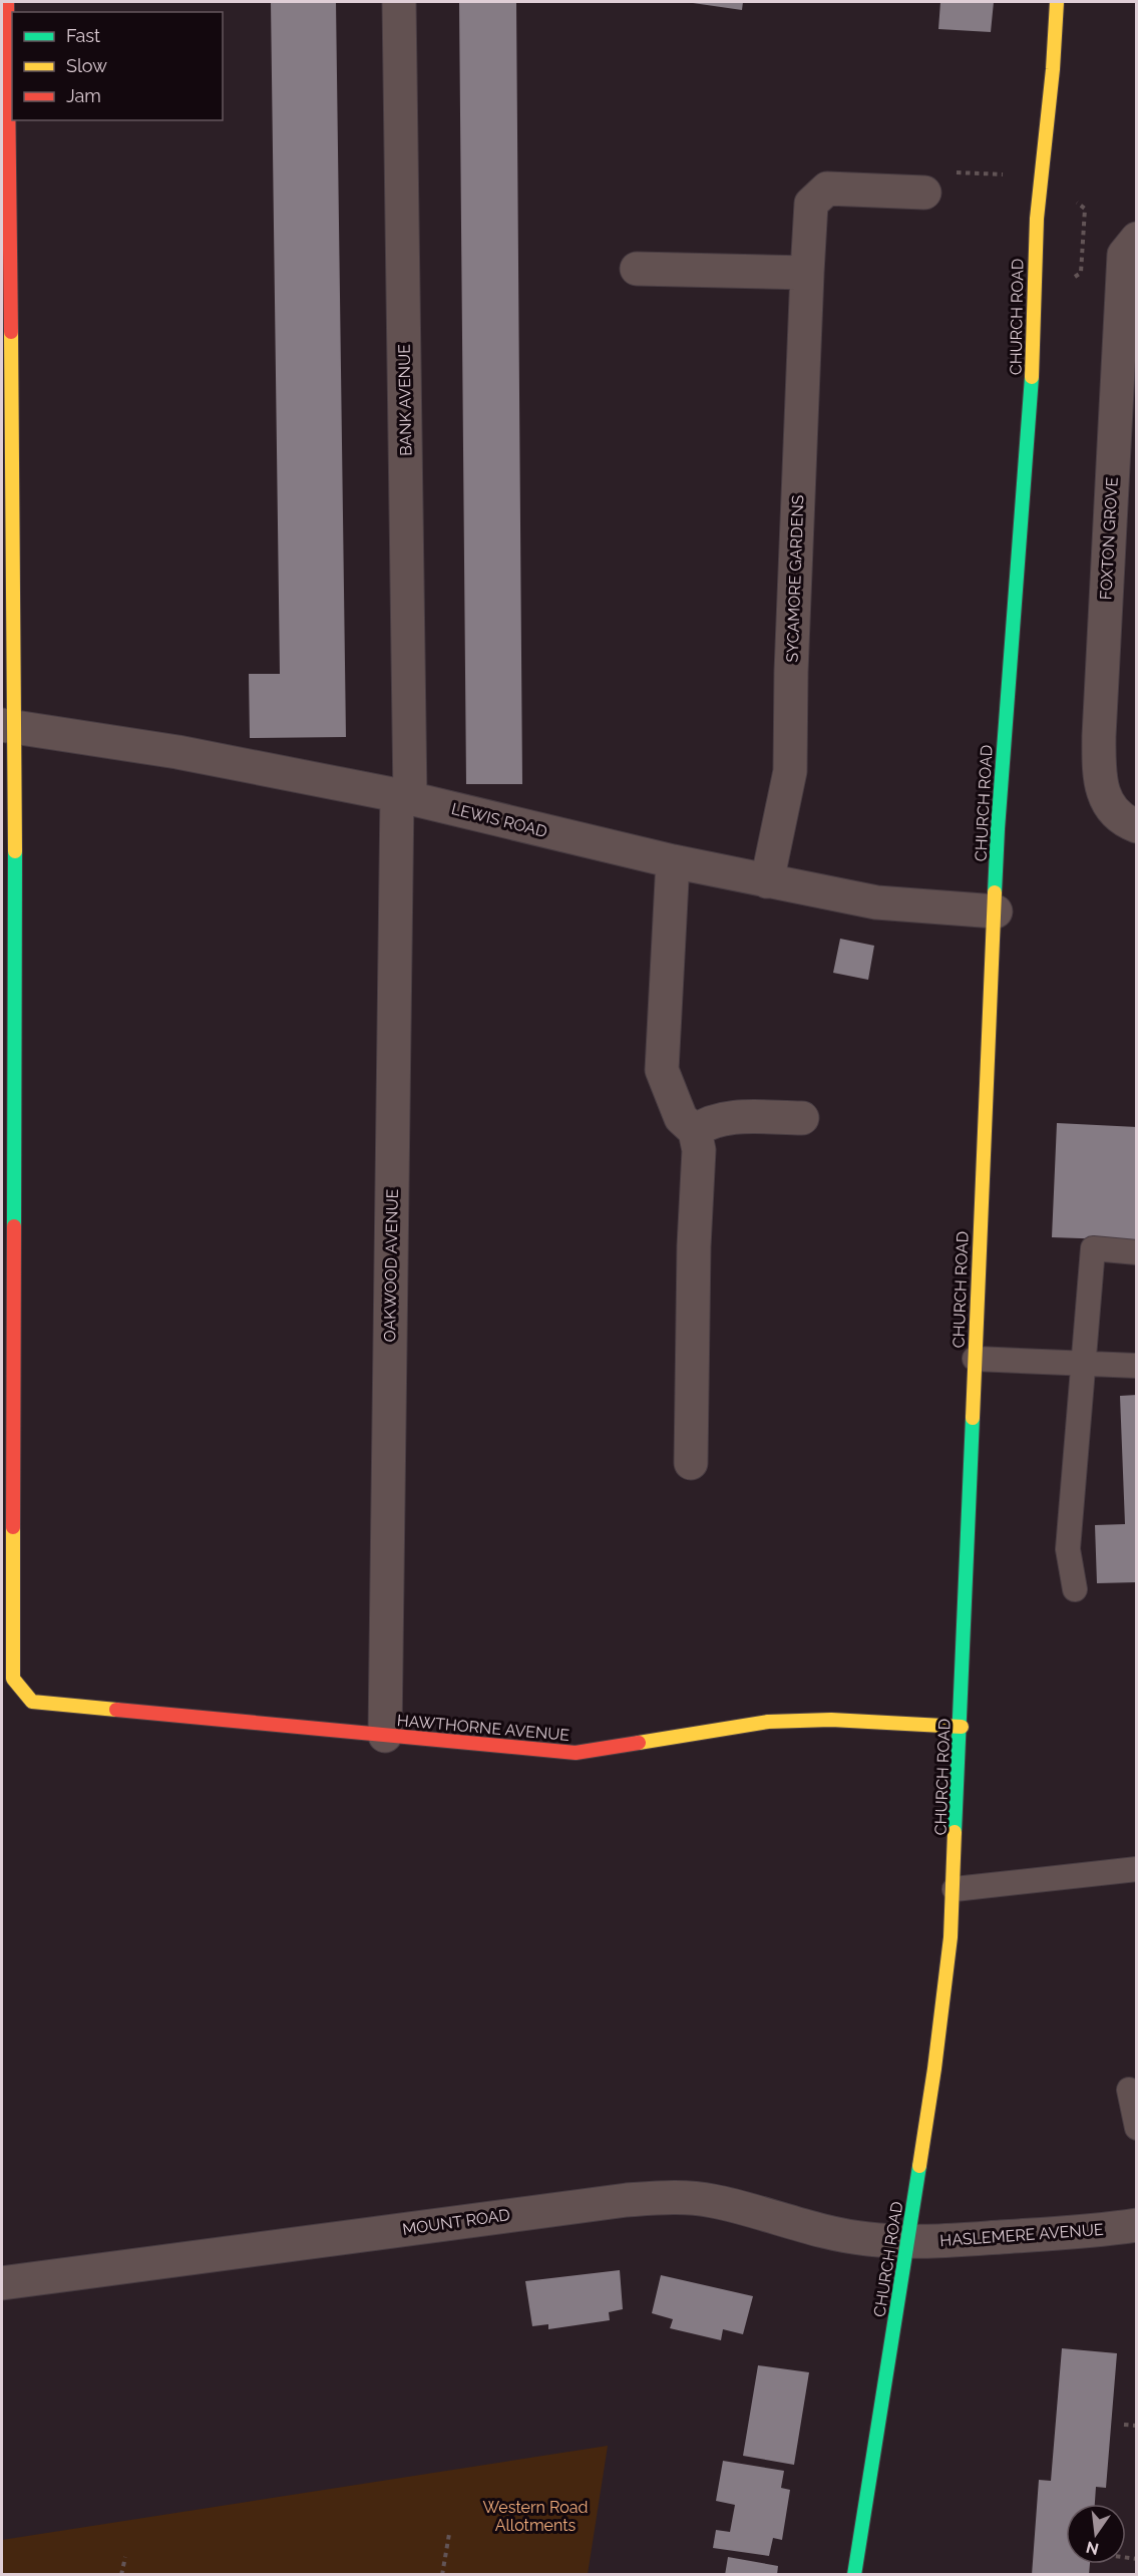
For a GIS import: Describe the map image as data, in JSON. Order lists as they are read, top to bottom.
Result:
{
  "streets": {
    "street": [
      "CHURCH ROAD",
      "BANK AVENUE",
      "FOXTON GROVE",
      "SYCAMORE GARDENS",
      "LEWIS ROAD",
      "OAKWOOD AVENUE",
      "HAWTHORNE AVENUE",
      "MOUNT ROAD",
      "HASLEMERE AVENUE"
    ]
  },
  "crossings": [
    ["CHURCH ROAD", "LEWIS ROAD"],
    ["CHURCH ROAD", "HAWTHORNE AVENUE"],
    ["CHURCH ROAD", "MOUNT ROAD"],
    ["CHURCH ROAD", "HASLEMERE AVENUE"],
    ["BANK AVENUE", "LEWIS ROAD"],
    ["BANK AVENUE", "OAKWOOD AVENUE"],
    ["SYCAMORE GARDENS", "LEWIS ROAD"],
    ["LEWIS ROAD", "OAKWOOD AVENUE"],
    ["LEWIS ROAD", "HAWTHORNE AVENUE"],
    ["OAKWOOD AVENUE", "HAWTHORNE AVENUE"],
    ["MOUNT ROAD", "HASLEMERE AVENUE"]
  ],
  "parks": ["Western Road Allotments"],
  "legend": ["Fast", "Slow", "Jam"],
  "north": "bottom"
}
